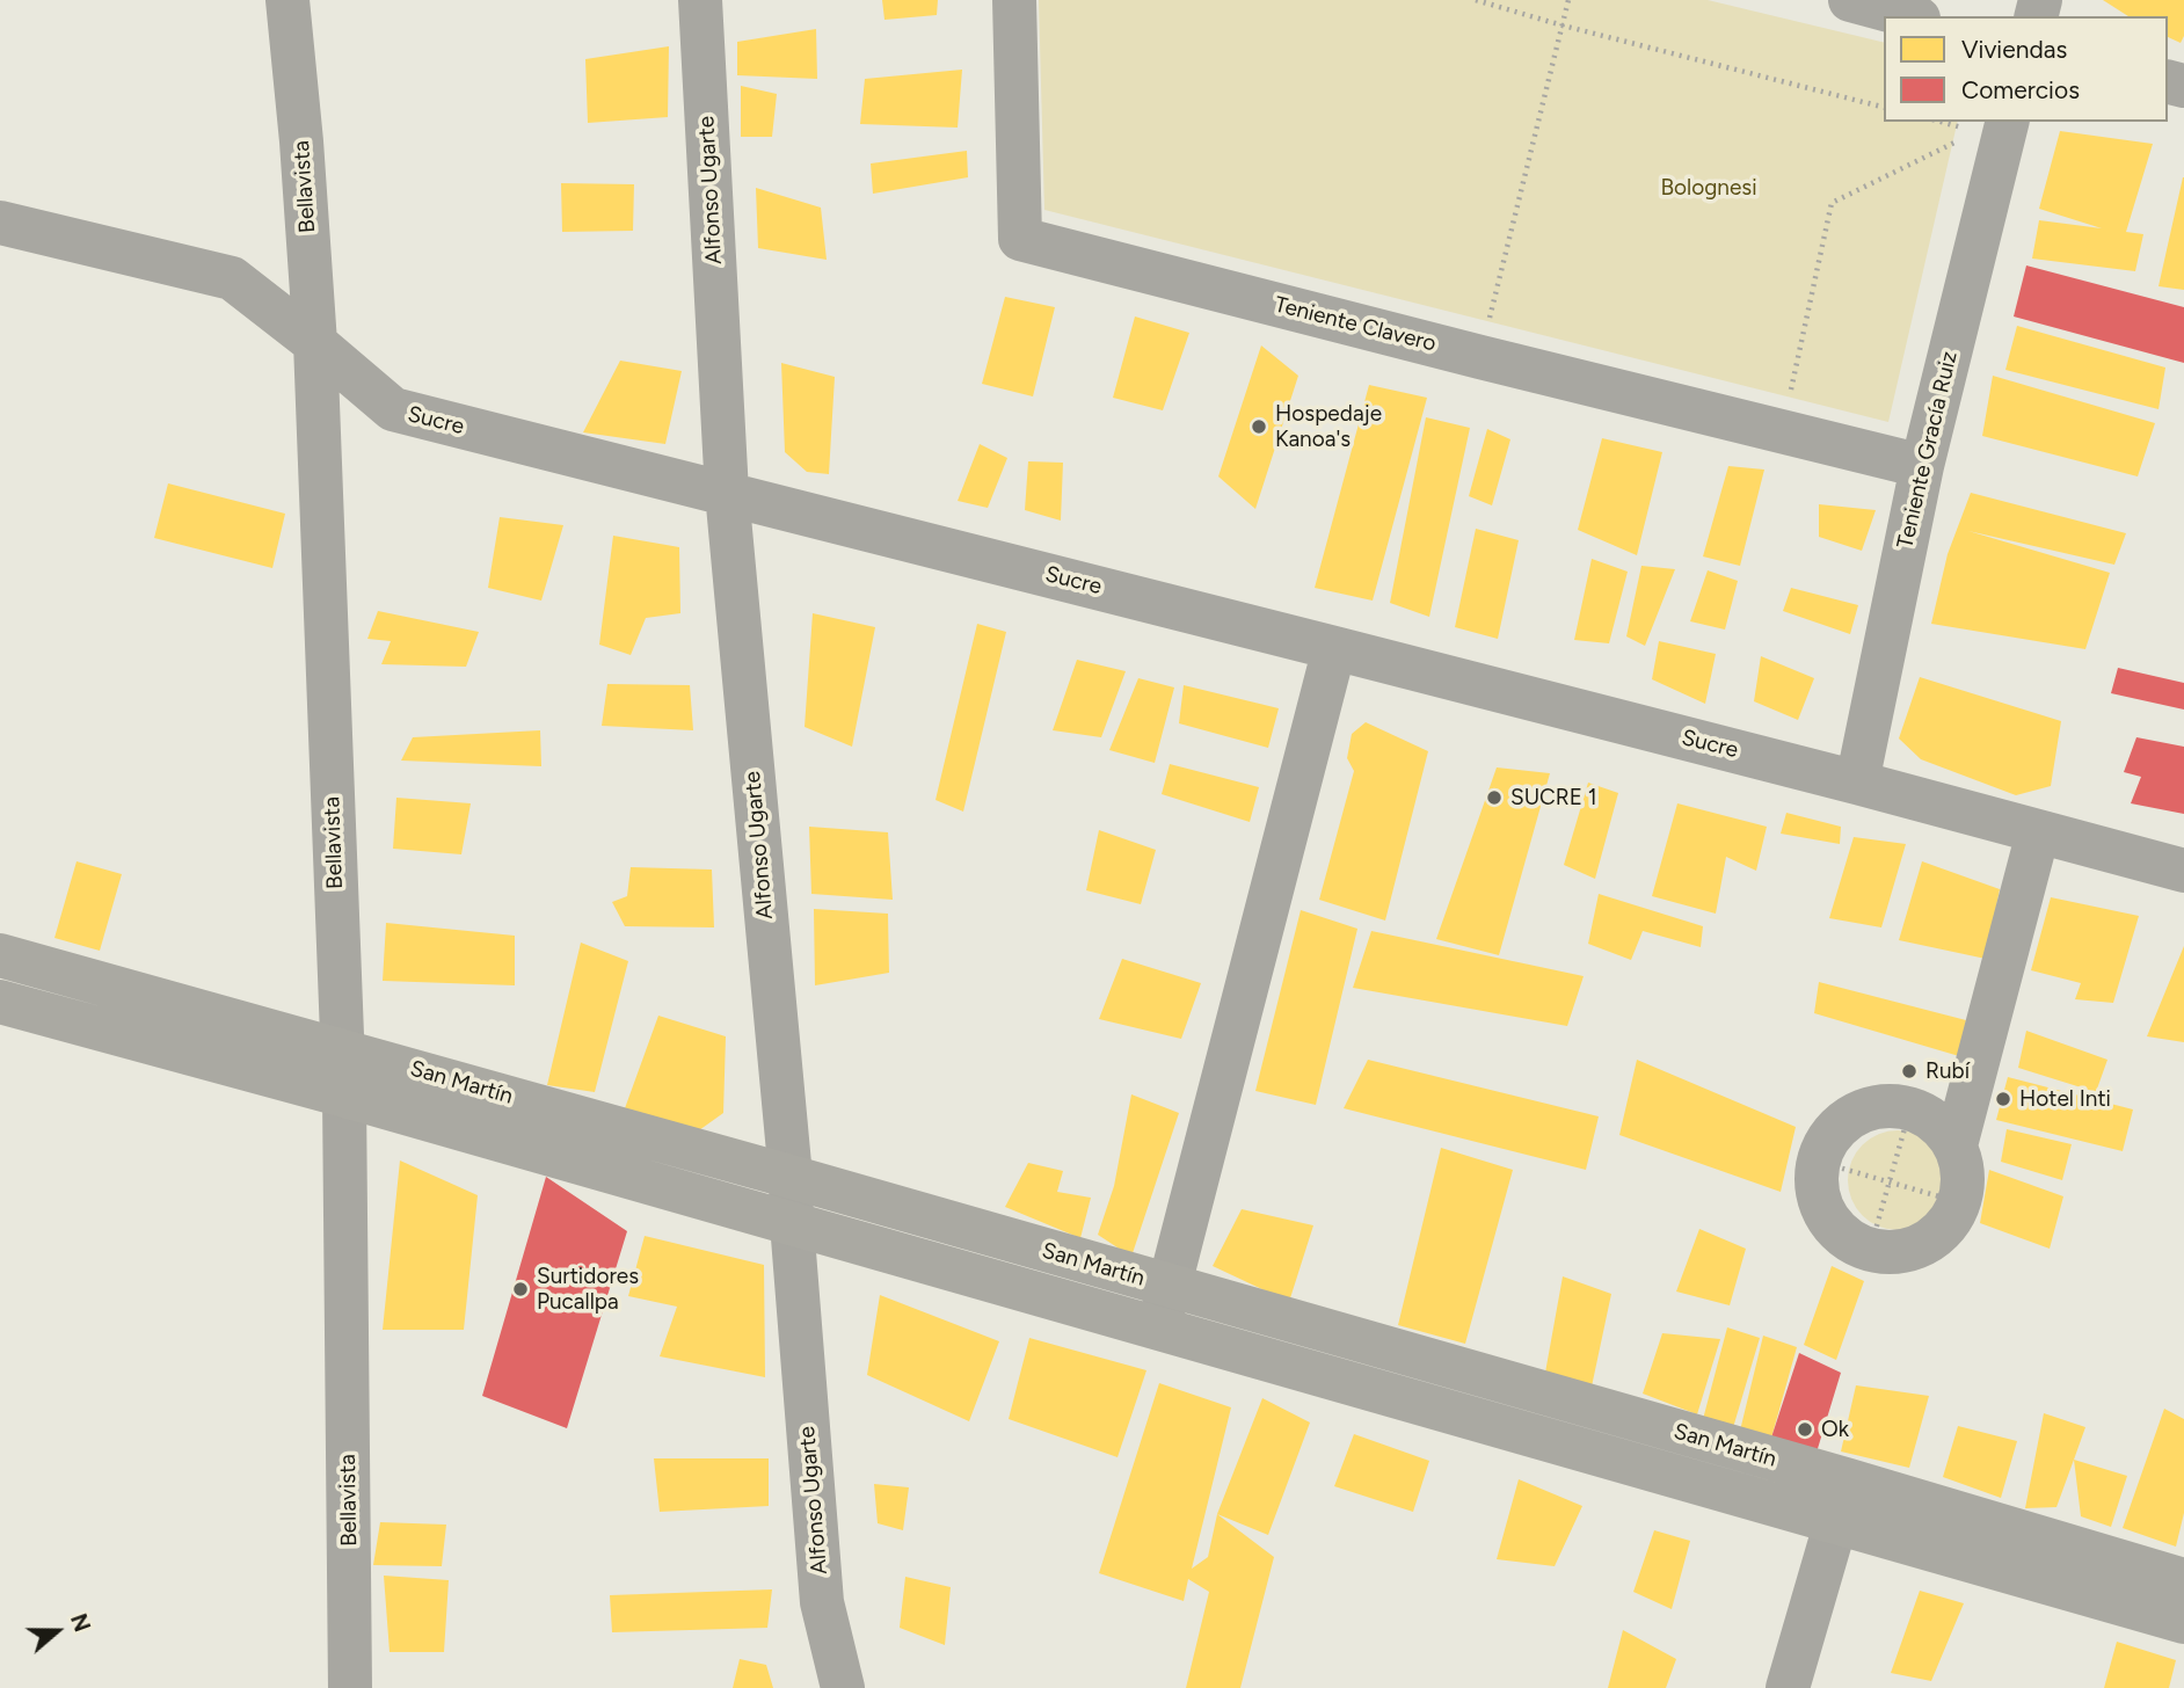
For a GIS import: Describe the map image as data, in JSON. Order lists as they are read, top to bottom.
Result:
{
  "streets": {
    "main road": ["San Martín"],
    "street": [
      "Bellavista",
      "Alfonso Ugarte",
      "Teniente Clavero",
      "Sucre",
      "Teniente Gracía Ruiz"
    ]
  },
  "crossings": [
    ["Bellavista", "Sucre"],
    ["Bellavista", "San Martín"],
    ["Alfonso Ugarte", "Sucre"],
    ["Alfonso Ugarte", "San Martín"],
    ["Teniente Clavero", "Teniente Gracía Ruiz"],
    ["Sucre", "Teniente Gracía Ruiz"]
  ],
  "parks": ["Bolognesi"],
  "places": [
    "Hospedaje Kanoa's",
    "SUCRE 1",
    "Rubí",
    "Hotel Inti",
    "Surtidores Pucallpa",
    "Ok"
  ],
  "legend": ["Viviendas", "Comercios"],
  "north": "right"
}
